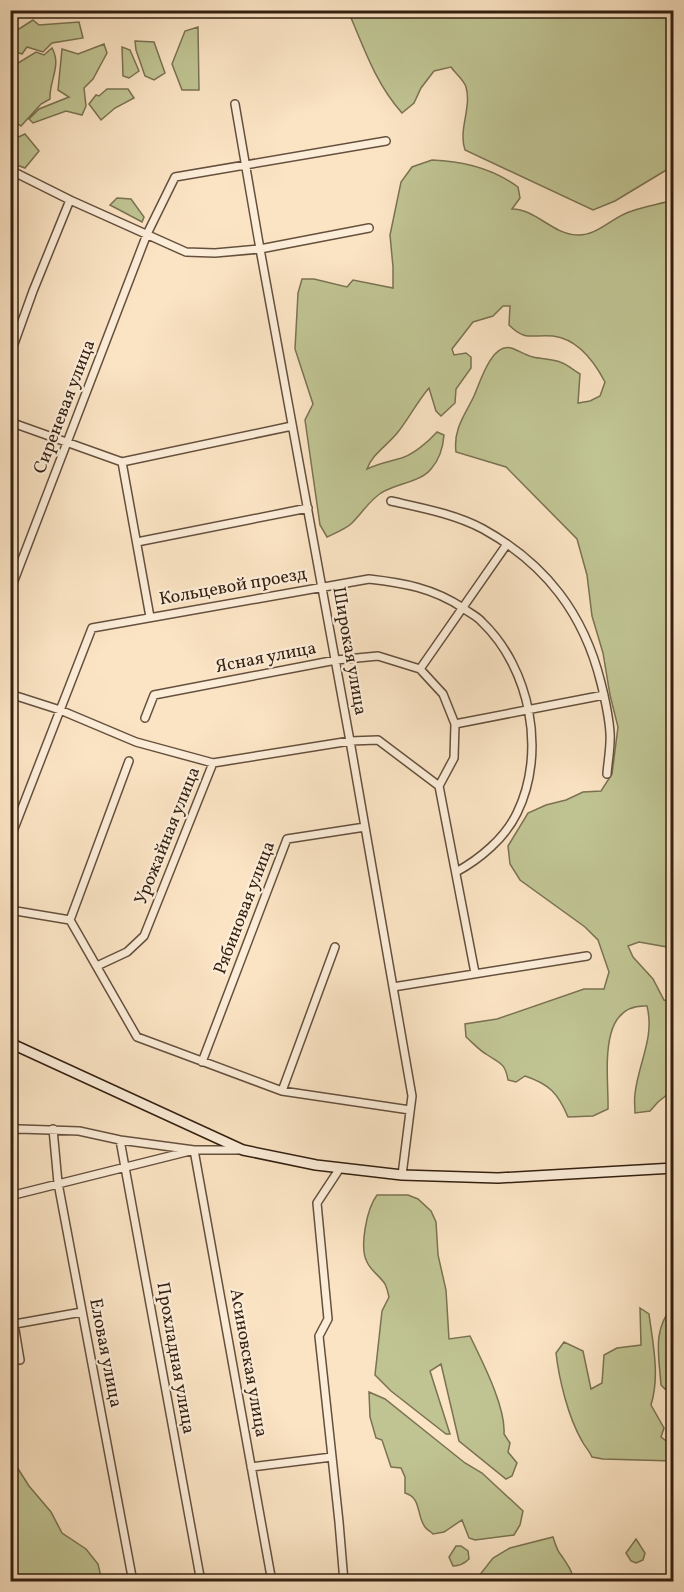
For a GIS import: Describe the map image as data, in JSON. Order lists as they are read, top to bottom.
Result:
{
  "streets": {
    "street": [
      "Сиреневая улица",
      "Кольцевой проезд",
      "Широкая улица",
      "Ясная улица",
      "Урожайная улица",
      "Рябиновая улица",
      "Еловая улица",
      "Прохладная улица",
      "Асиновская улица"
    ]
  },
  "crossings": [
    ["Кольцевой проезд", "Широкая улица"],
    ["Широкая улица", "Ясная улица"],
    ["Широкая улица", "Урожайная улица"],
    ["Широкая улица", "Рябиновая улица"]
  ]
}
